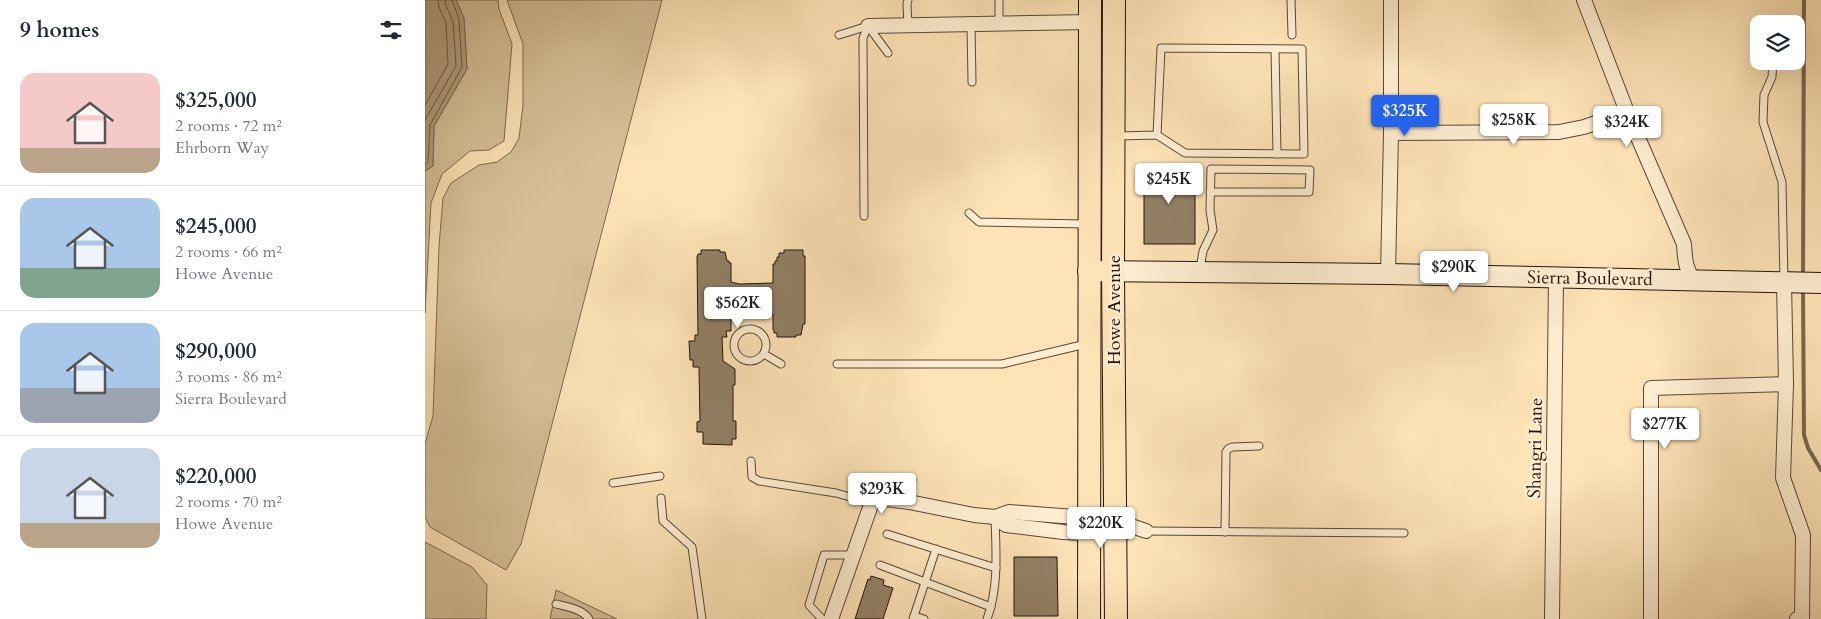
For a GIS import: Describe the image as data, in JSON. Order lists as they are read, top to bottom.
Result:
{
  "streets": {
    "main road": ["Howe Avenue"],
    "street": ["Sierra Boulevard", "Shangri Lane"]
  },
  "crossings": [
    ["Sierra Boulevard", "Howe Avenue"],
    ["Sierra Boulevard", "Shangri Lane"]
  ],
  "page": {
    "heading": "9 homes",
    "list": [
      {
        "name": "$325,000",
        "note": "2 rooms · 72 m² · Ehrborn Way"
      },
      {
        "name": "$245,000",
        "note": "2 rooms · 66 m² · Howe Avenue"
      },
      {
        "name": "$290,000",
        "note": "3 rooms · 86 m² · Sierra Boulevard"
      },
      {
        "name": "$220,000",
        "note": "2 rooms · 70 m² · Howe Avenue"
      }
    ],
    "price": [
      "$325K",
      "$258K",
      "$324K",
      "$245K",
      "$290K",
      "$562K",
      "$277K",
      "$293K",
      "$220K"
    ]
  }
}
